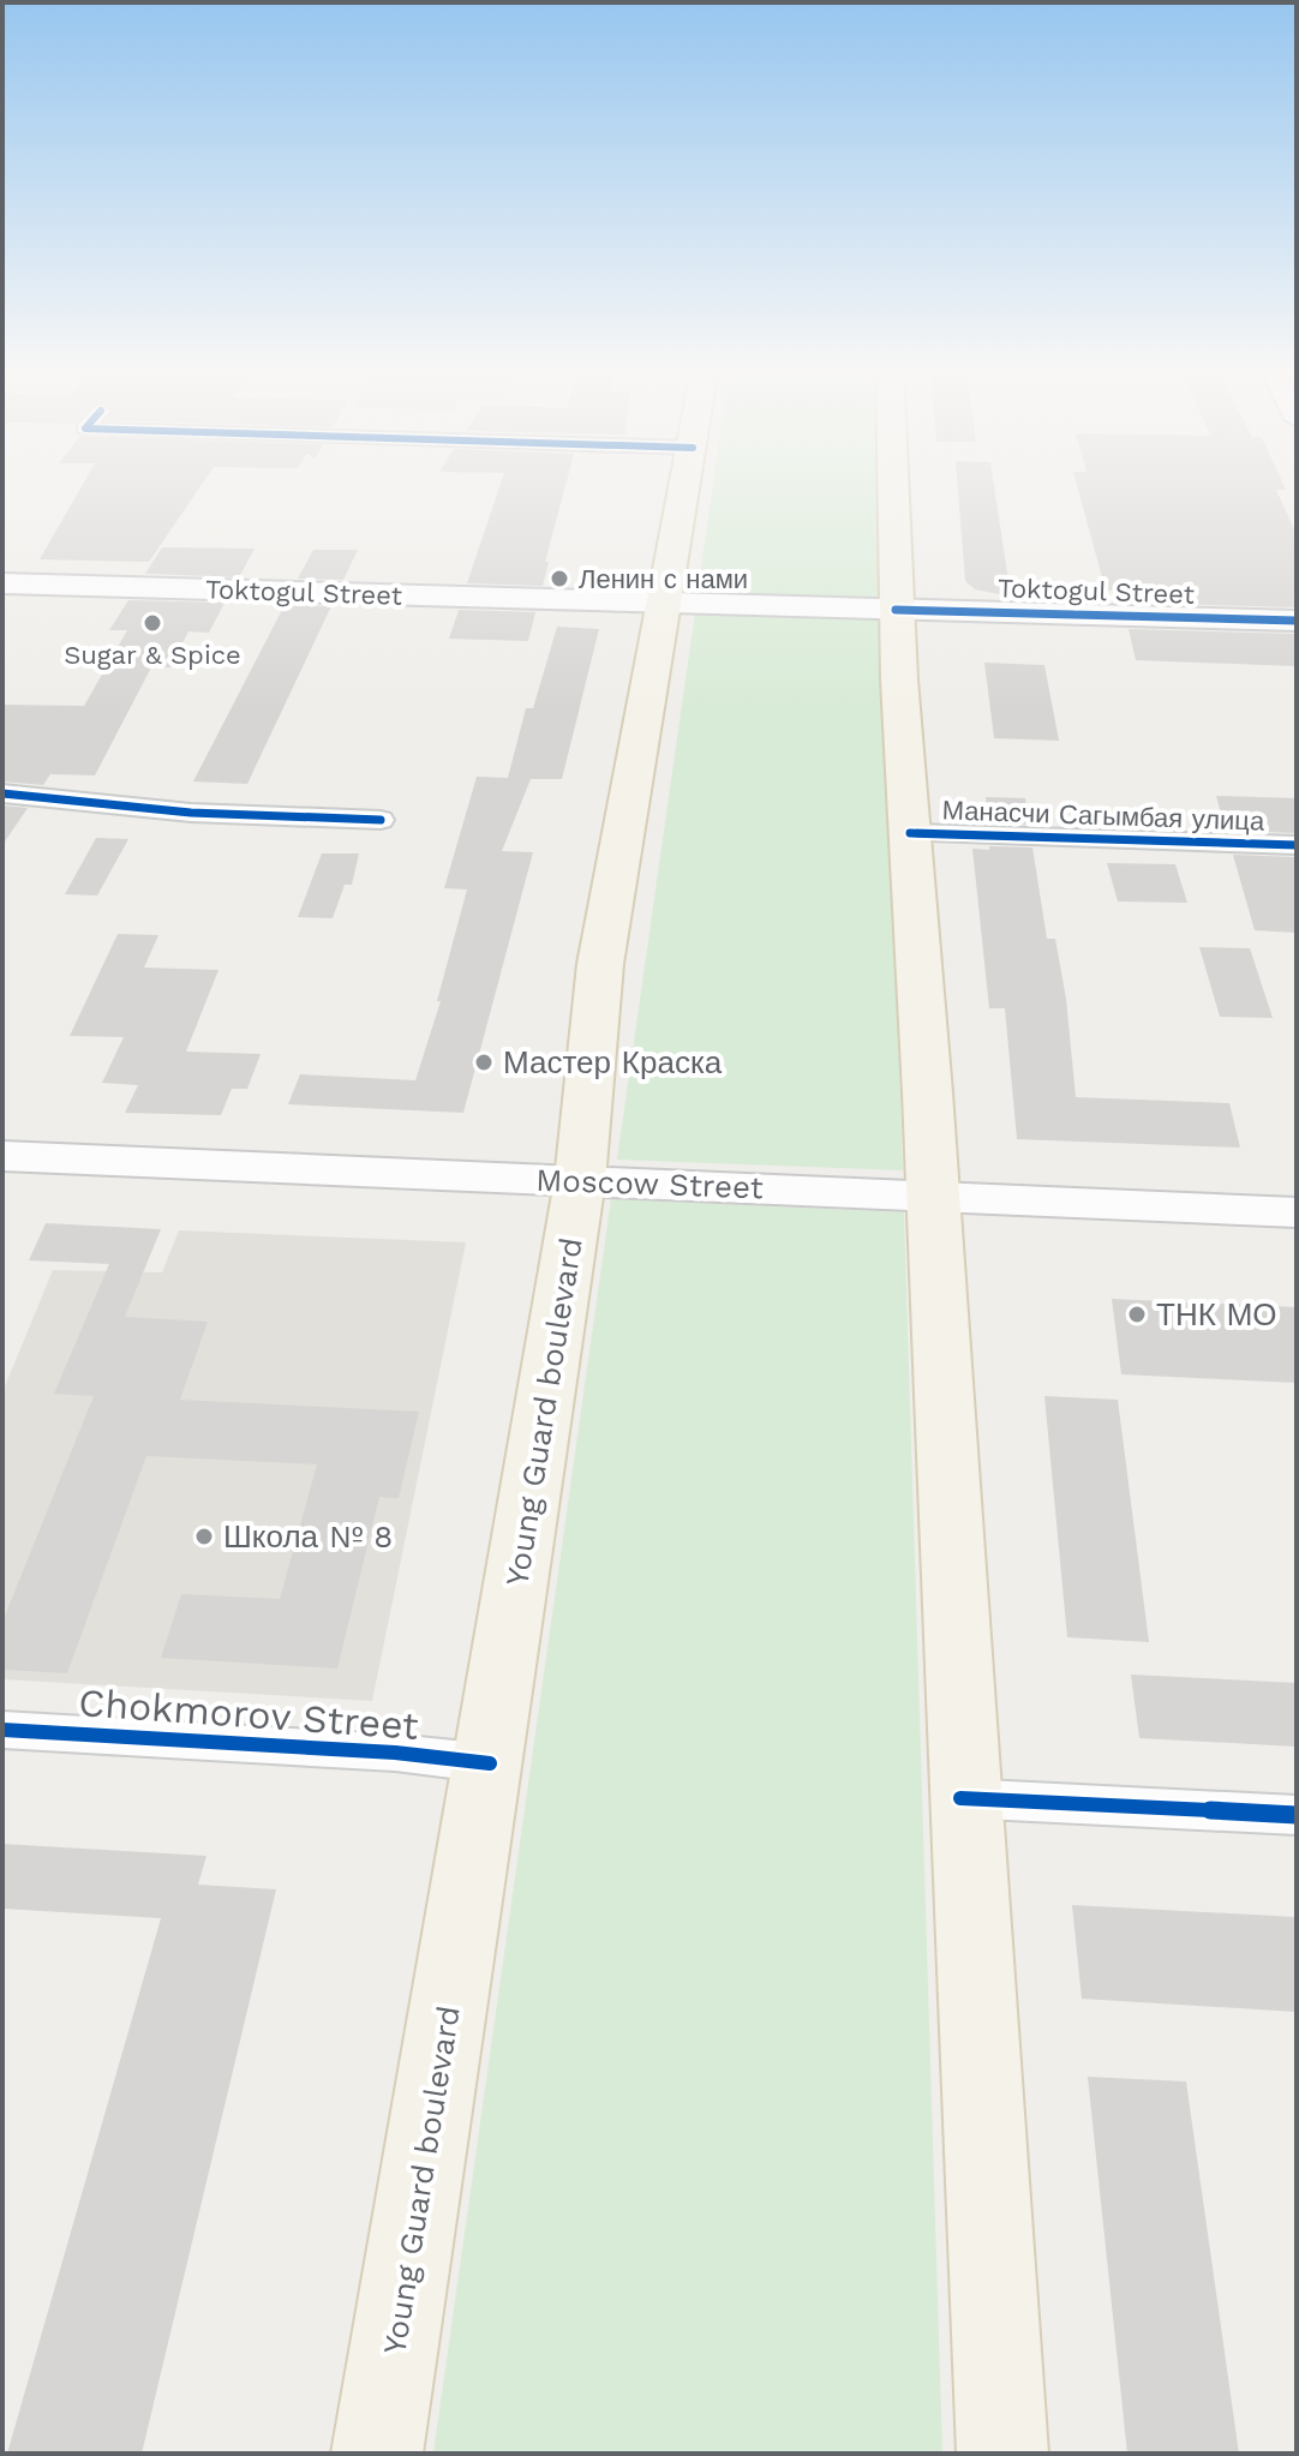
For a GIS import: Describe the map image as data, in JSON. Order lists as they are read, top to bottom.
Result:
{
  "streets": {
    "main road": ["Toktogul Street", "Moscow Street", "Young Guard boulevard"],
    "street": ["Манасчи Сагымбая улица", "Chokmorov Street"]
  },
  "crossings": [
    ["Toktogul Street", "Young Guard boulevard"],
    ["Moscow Street", "Young Guard boulevard"],
    ["Young Guard boulevard", "Chokmorov Street"]
  ],
  "places": [
    "Ленин с нами",
    "Sugar & Spice",
    "Мастер Краска",
    "ТНК МО",
    "Школа № 8"
  ]
}
